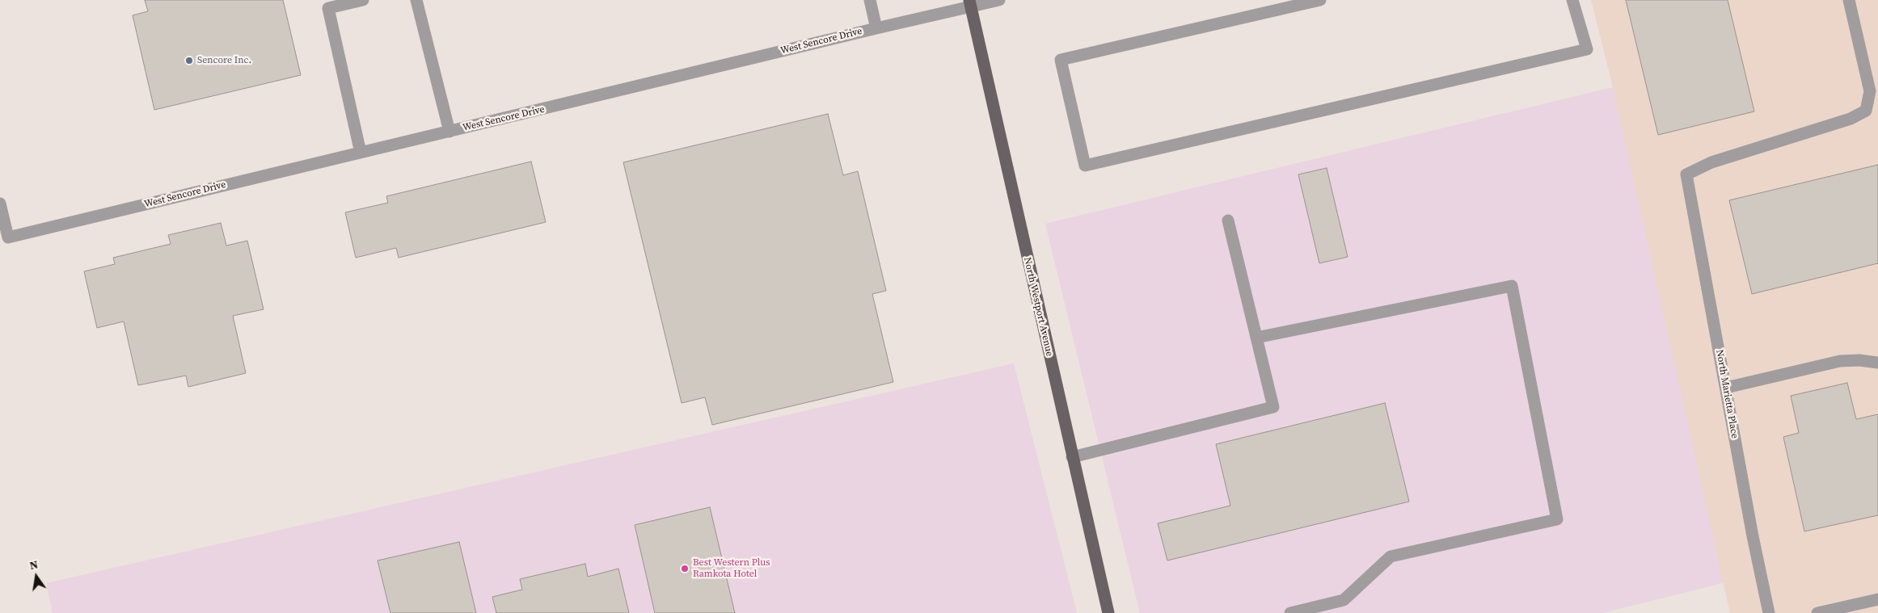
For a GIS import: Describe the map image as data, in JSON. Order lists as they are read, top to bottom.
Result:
{
  "streets": {
    "main road": ["North Westport Avenue"],
    "street": ["West Sencore Drive", "North Marietta Place"]
  },
  "crossings": [
    ["West Sencore Drive", "North Westport Avenue"]
  ],
  "places": ["Sencore Inc.", "Best Western Plus Ramkota Hotel"],
  "north": "top"
}
